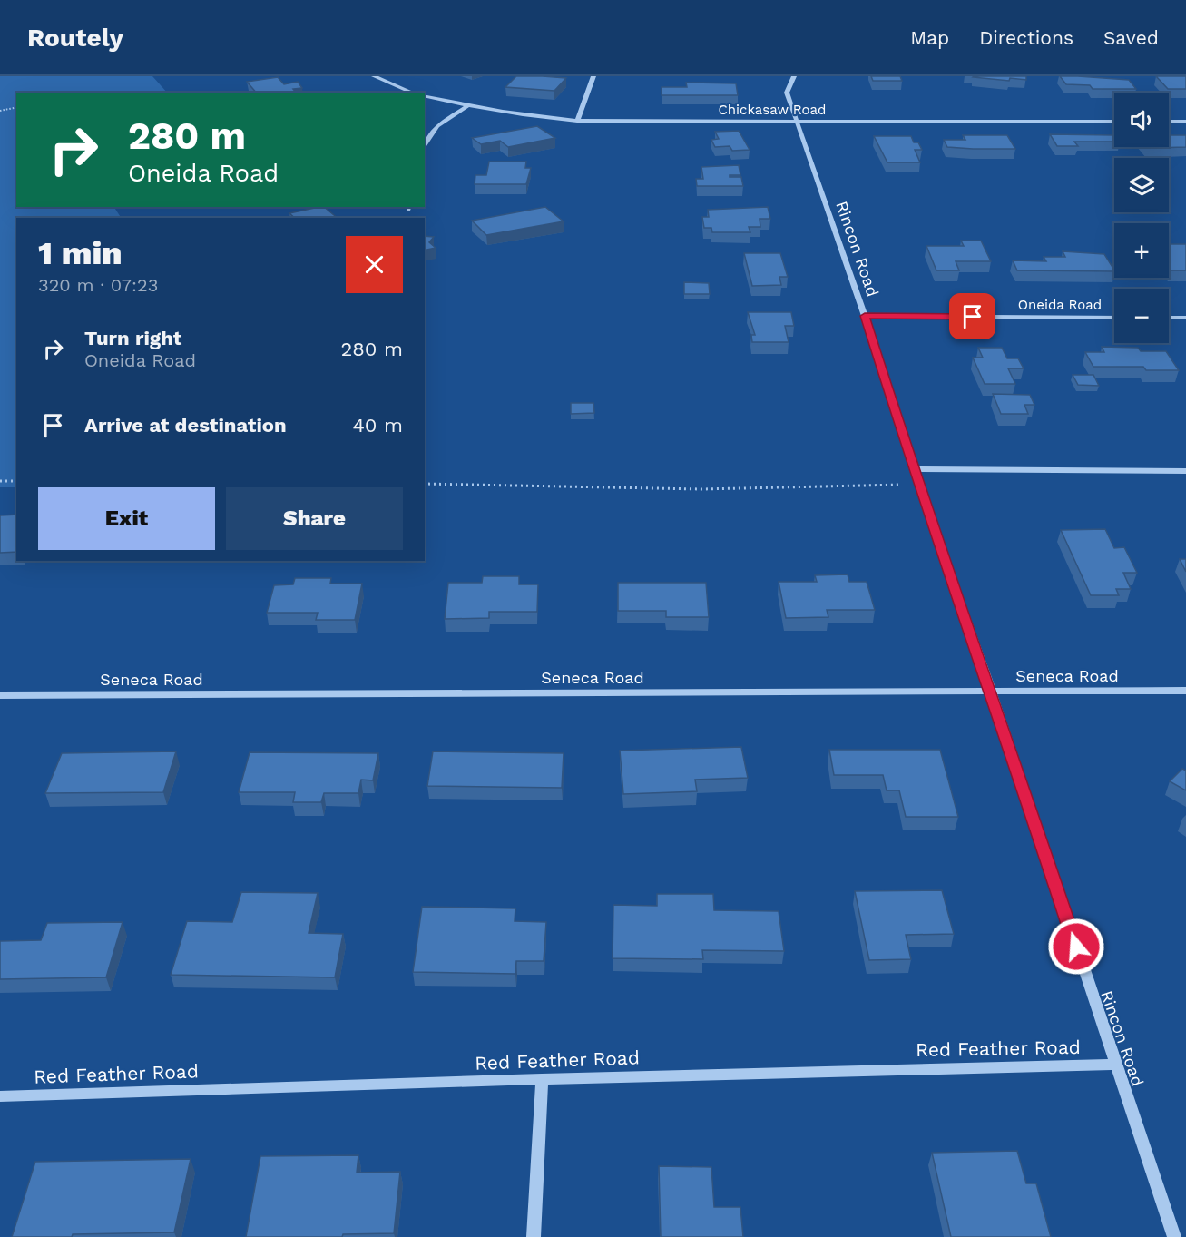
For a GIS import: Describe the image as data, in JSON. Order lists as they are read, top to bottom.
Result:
{
  "streets": {
    "street": [
      "Chickasaw Road",
      "Rincon Road",
      "Oneida Road",
      "Seneca Road",
      "Red Feather Road"
    ]
  },
  "crossings": [
    ["Chickasaw Road", "Rincon Road"],
    ["Rincon Road", "Oneida Road"],
    ["Rincon Road", "Seneca Road"],
    ["Rincon Road", "Red Feather Road"]
  ],
  "page": {
    "header": "Routely",
    "nav": ["Map", "Directions", "Saved"],
    "map_buttons": ["+", "−"],
    "turn": ["280 m", "Oneida Road"],
    "heading": ["1 min", "320 m · 07:23"],
    "list": [
      {
        "name": "Turn right",
        "note": "Oneida Road",
        "value": "280 m"
      },
      {
        "name": "Arrive at destination",
        "value": "40 m"
      }
    ],
    "buttons": ["Exit", "Share"]
  }
}
